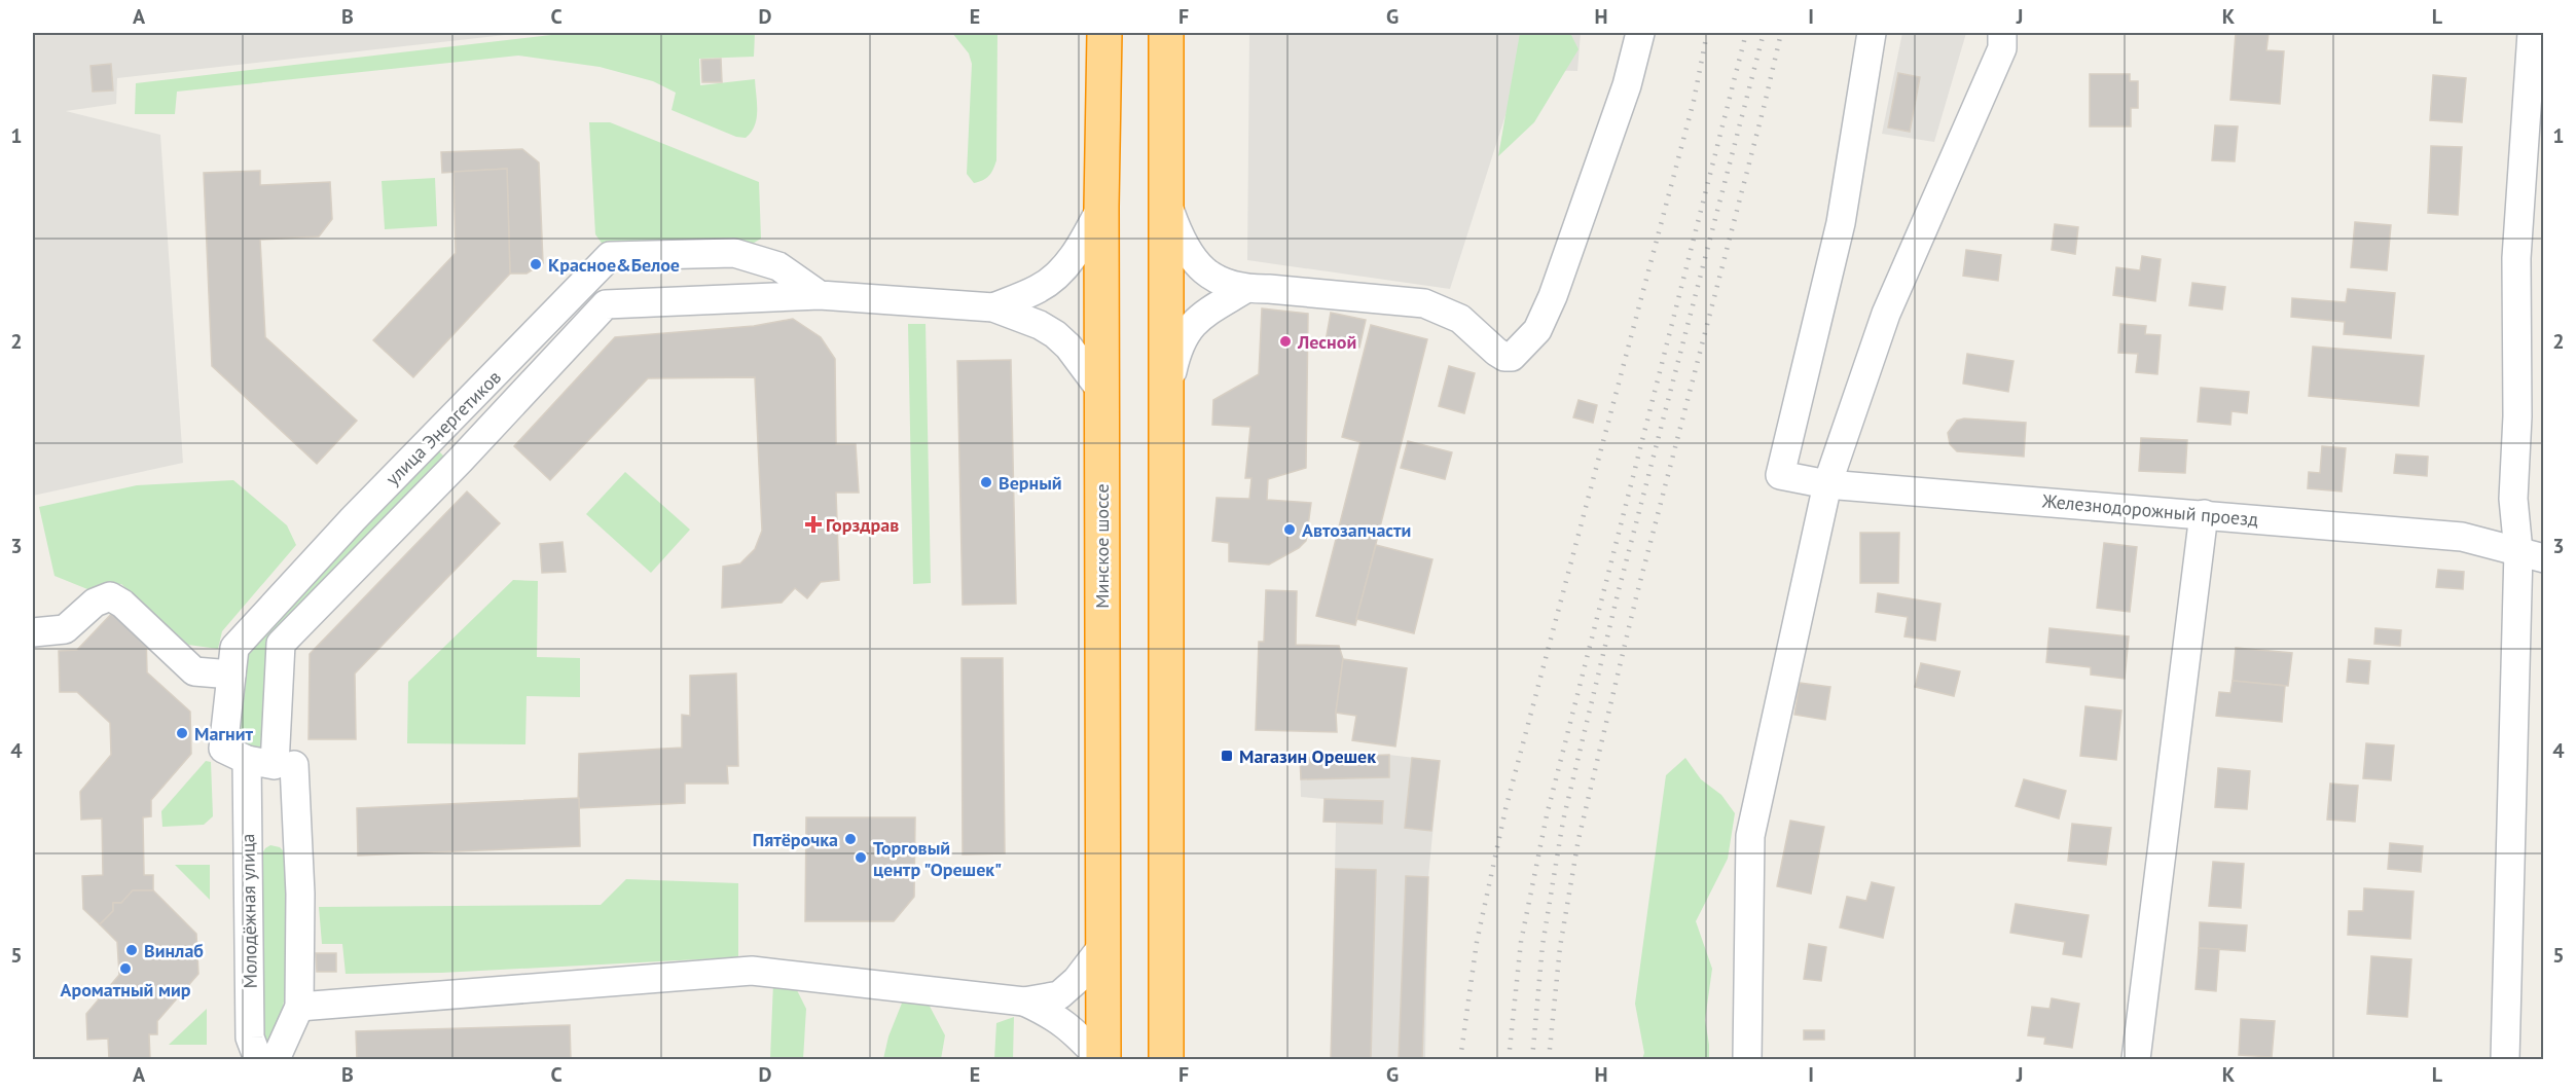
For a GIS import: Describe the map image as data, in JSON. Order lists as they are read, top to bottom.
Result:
{
  "streets": {
    "highway": ["Минское шоссе"],
    "street": ["улица Энергетиков", "Железнодорожный проезд", "Молодёжная улица"]
  },
  "crossings": [
    ["улица Энергетиков", "Молодёжная улица"]
  ],
  "places": {
    "other": [
      "Красное&Белое",
      "Лесной",
      "Верный",
      "Автозапчасти",
      "Магнит",
      "Пятёрочка",
      "Торговый центр \"Орешек\"",
      "Винлаб",
      "Ароматный мир"
    ],
    "health": ["Горздрав"],
    "transit": ["Магазин Орешек"]
  },
  "grid": {
    "columns": [
      "A",
      "B",
      "C",
      "D",
      "E",
      "F",
      "G",
      "H",
      "I",
      "J",
      "K",
      "L"
    ],
    "rows": [
      "1",
      "2",
      "3",
      "4",
      "5"
    ]
  }
}
